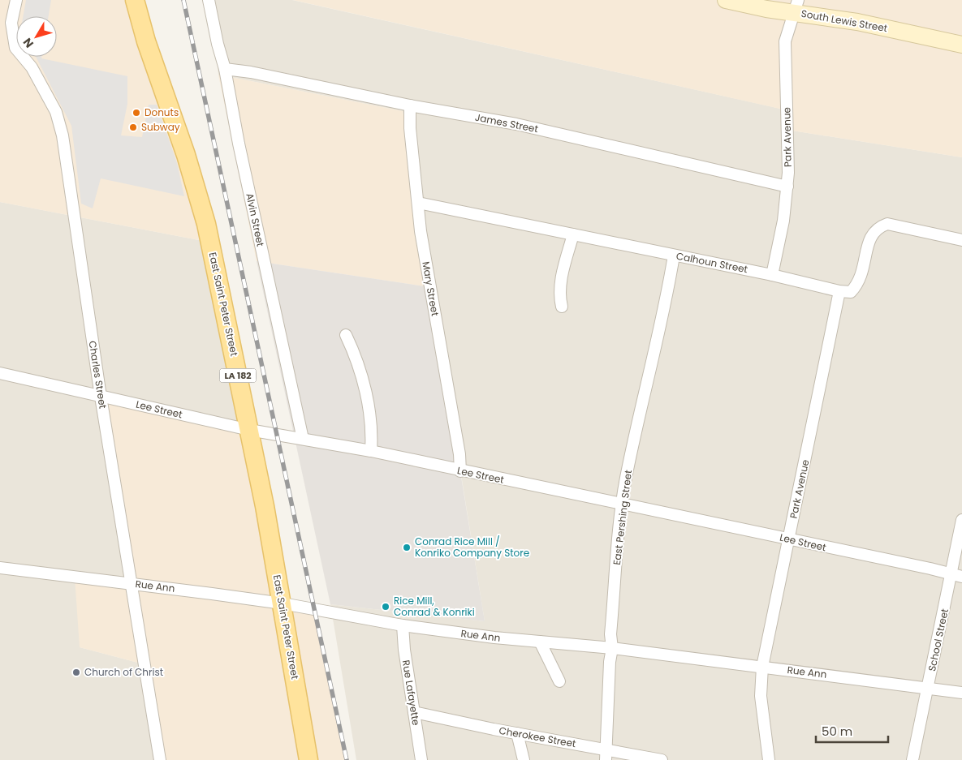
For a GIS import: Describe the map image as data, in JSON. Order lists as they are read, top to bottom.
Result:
{
  "streets": {
    "main road": ["South Lewis Street", "East Saint Peter Street", "LA 182"],
    "street": [
      "James Street",
      "Park Avenue",
      "Alvin Street",
      "Calhoun Street",
      "Mary Street",
      "Charles Street",
      "Lee Street",
      "East Pershing Street",
      "Rue Ann",
      "School Street",
      "Rue Lafayette",
      "Cherokee Street"
    ]
  },
  "crossings": [
    ["South Lewis Street", "Park Avenue"],
    ["James Street", "Park Avenue"],
    ["James Street", "Alvin Street"],
    ["James Street", "Mary Street"],
    ["Park Avenue", "Calhoun Street"],
    ["Park Avenue", "Lee Street"],
    ["Park Avenue", "Rue Ann"],
    ["Alvin Street", "Lee Street"],
    ["Calhoun Street", "Mary Street"],
    ["Calhoun Street", "East Pershing Street"],
    ["Mary Street", "Lee Street"],
    ["East Saint Peter Street", "Lee Street"],
    ["East Saint Peter Street", "Rue Ann"],
    ["Charles Street", "Lee Street"],
    ["Charles Street", "Rue Ann"],
    ["Lee Street", "East Pershing Street"],
    ["Lee Street", "School Street"],
    ["East Pershing Street", "Rue Ann"],
    ["East Pershing Street", "Cherokee Street"],
    ["Rue Ann", "School Street"],
    ["Rue Ann", "Rue Lafayette"],
    ["Rue Lafayette", "Cherokee Street"]
  ],
  "places": [
    "Donuts",
    "Subway",
    "Conrad Rice Mill / Konriko Company Store",
    "Rice Mill, Conrad & Konriki",
    "Church of Christ"
  ],
  "scale_bar": "50 m",
  "north": "bottom left"
}
